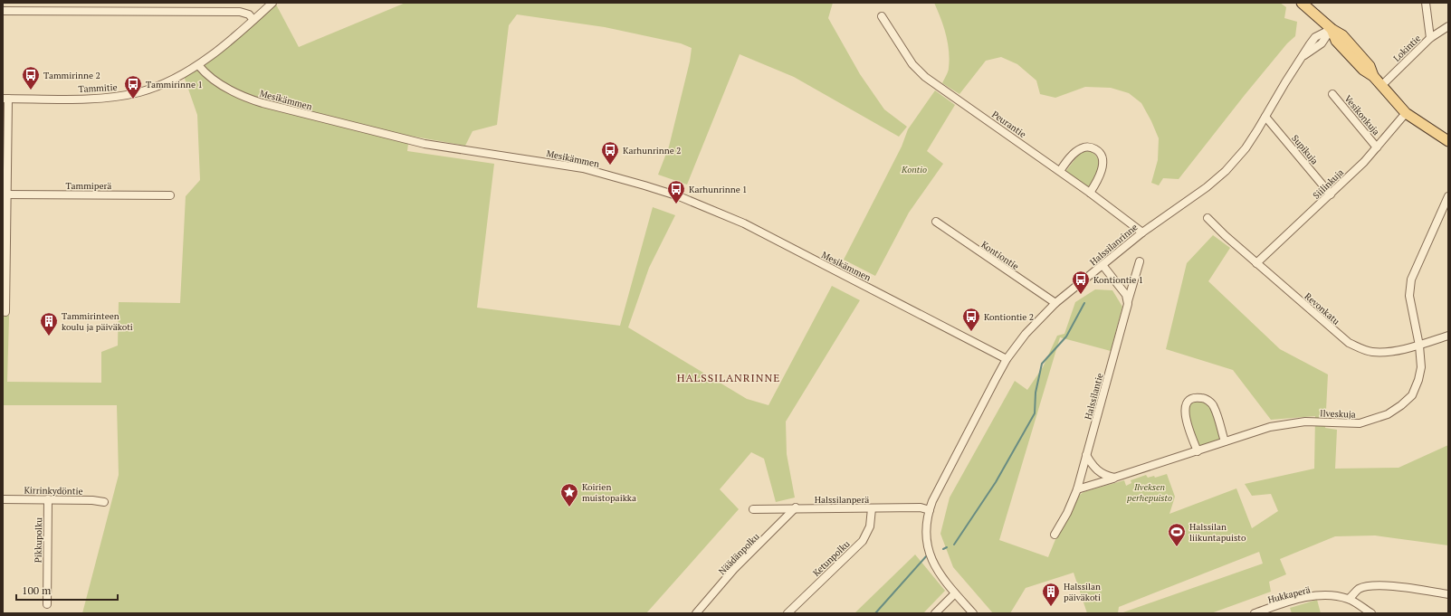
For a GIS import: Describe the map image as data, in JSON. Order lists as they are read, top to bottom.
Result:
{
  "streets": {
    "street": [
      "Lokintie",
      "Tammitie",
      "Mesikämmen",
      "Vesikonkuja",
      "Peurantie",
      "Supikuja",
      "Siilinkuja",
      "Tammiperä",
      "Halssilanrinne",
      "Kontiontie",
      "Revonkatu",
      "Halssilantie",
      "Ilveskuja",
      "Kirrinkydöntie",
      "Halssilanperä",
      "Pikkupolku",
      "Näädänpolku",
      "Ketunpolku",
      "Hukkaperä"
    ]
  },
  "crossings": [
    ["Tammitie", "Mesikämmen"],
    ["Mesikämmen", "Halssilanrinne"],
    ["Vesikonkuja", "Siilinkuja"],
    ["Peurantie", "Halssilanrinne"],
    ["Supikuja", "Siilinkuja"],
    ["Supikuja", "Halssilanrinne"],
    ["Siilinkuja", "Revonkatu"],
    ["Halssilanrinne", "Kontiontie"],
    ["Halssilanrinne", "Halssilanperä"],
    ["Revonkatu", "Ilveskuja"],
    ["Halssilantie", "Ilveskuja"],
    ["Kirrinkydöntie", "Pikkupolku"],
    ["Halssilanperä", "Näädänpolku"],
    ["Halssilanperä", "Ketunpolku"]
  ],
  "districts": ["HALSSILANRINNE"],
  "parks": ["Kontio", "Ilveksen perhepuisto"],
  "places": {
    "bus stop": [
      "Tammirinne 2",
      "Tammirinne 1",
      "Karhunrinne 2",
      "Karhunrinne 1",
      "Kontiontie 1",
      "Kontiontie 2"
    ],
    "building": ["Tammirinteen koulu ja päiväkoti", "Halssilan päiväkoti"],
    "place": ["Koirien muistopaikka"],
    "sports": ["Halssilan liikuntapuisto"]
  },
  "scale_bar": "100 m"
}
